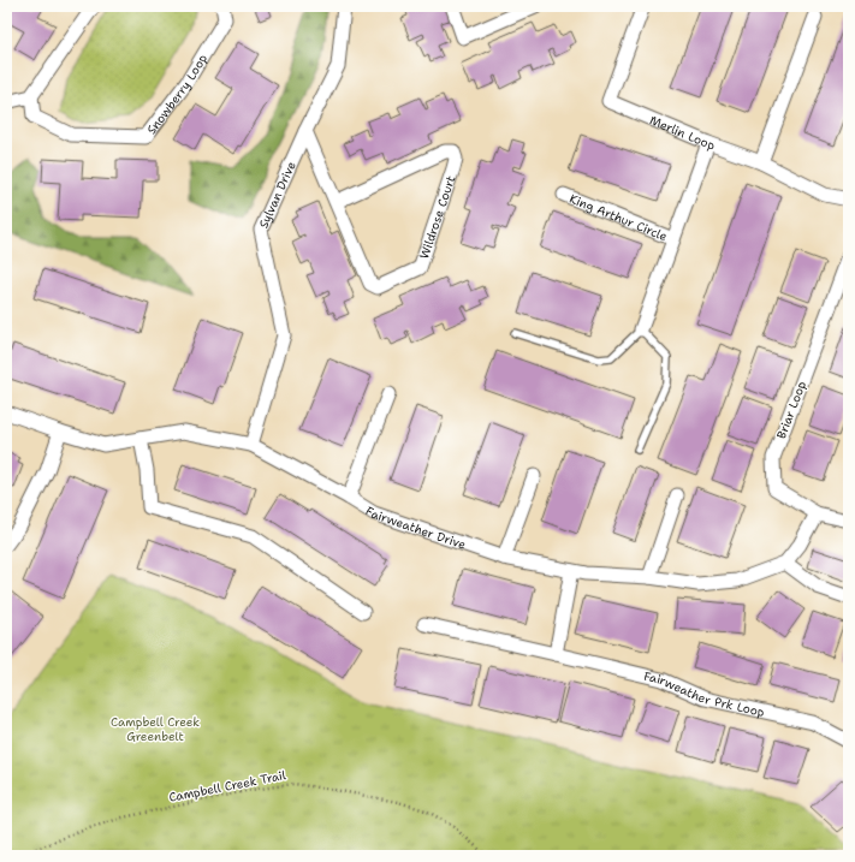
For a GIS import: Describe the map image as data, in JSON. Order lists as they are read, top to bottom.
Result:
{
  "streets": {
    "street": [
      "Snowberry Loop",
      "Merlin Loop",
      "Sylvan Drive",
      "Wildrose Court",
      "King Arthur Circle",
      "Briar Loop",
      "Fairweather Drive",
      "Fairweather Prk Loop"
    ],
    "path": ["Campbell Creek Trail"]
  },
  "crossings": [
    ["Merlin Loop", "King Arthur Circle"],
    ["Sylvan Drive", "Wildrose Court"],
    ["Sylvan Drive", "Fairweather Drive"]
  ],
  "parks": ["Campbell Creek Greenbelt"]
}
